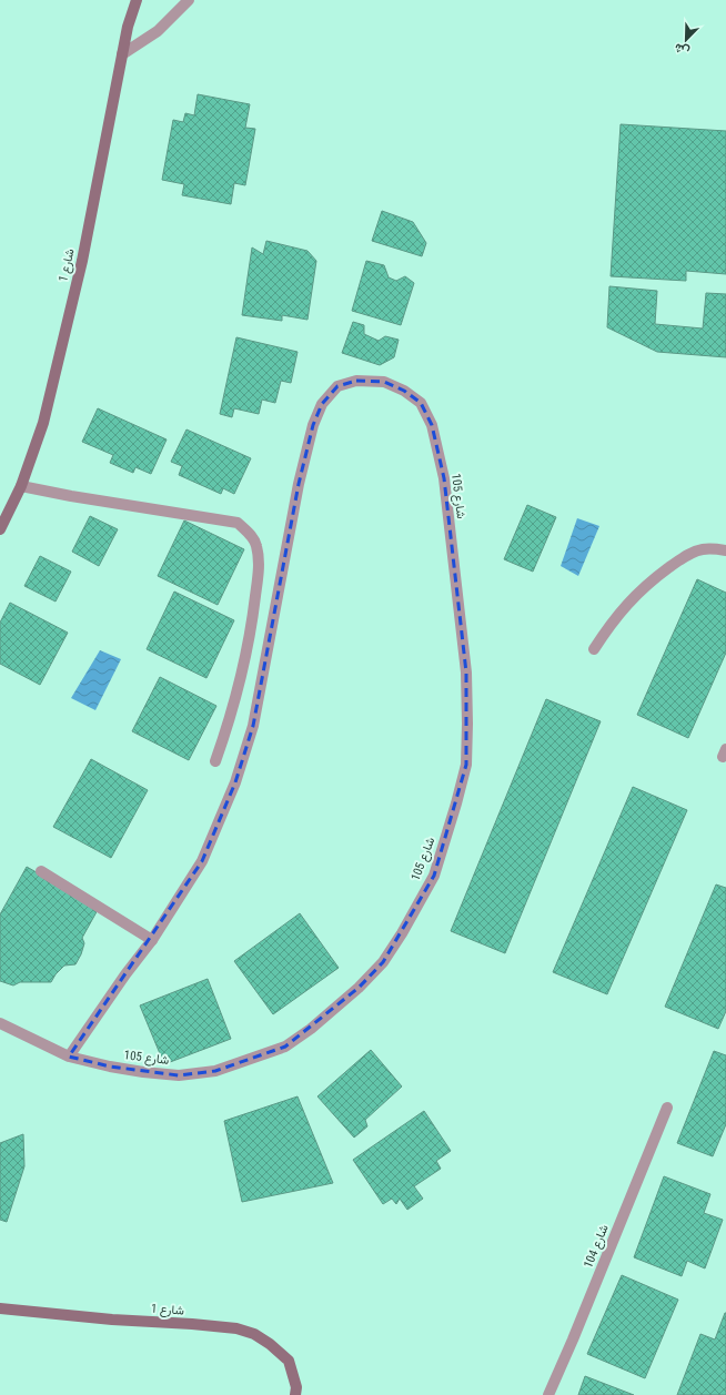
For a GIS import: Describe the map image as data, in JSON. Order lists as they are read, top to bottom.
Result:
{
  "streets": {
    "main road": ["شارع 1"],
    "street": ["شارع 105", "شارع 104"]
  },
  "north": "bottom left"
}
